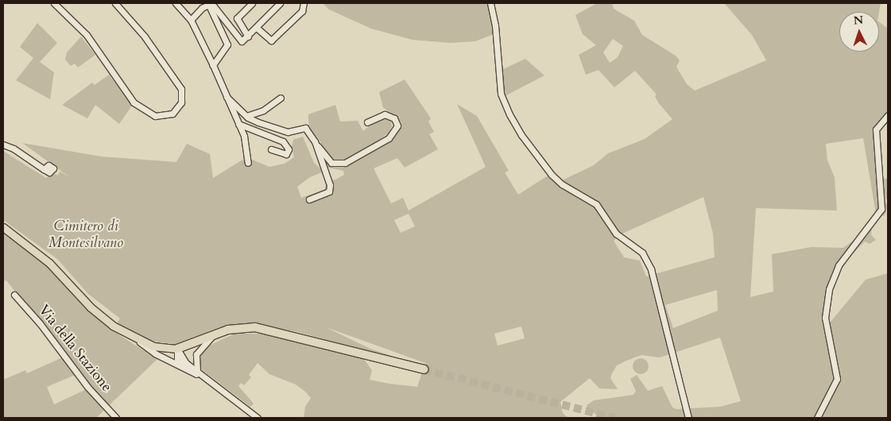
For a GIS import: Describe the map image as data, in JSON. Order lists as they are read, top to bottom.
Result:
{
  "streets": {
    "street": ["Via della Stazione"]
  },
  "parks": ["Cimitero di Montesilvano"],
  "north": "top"
}
